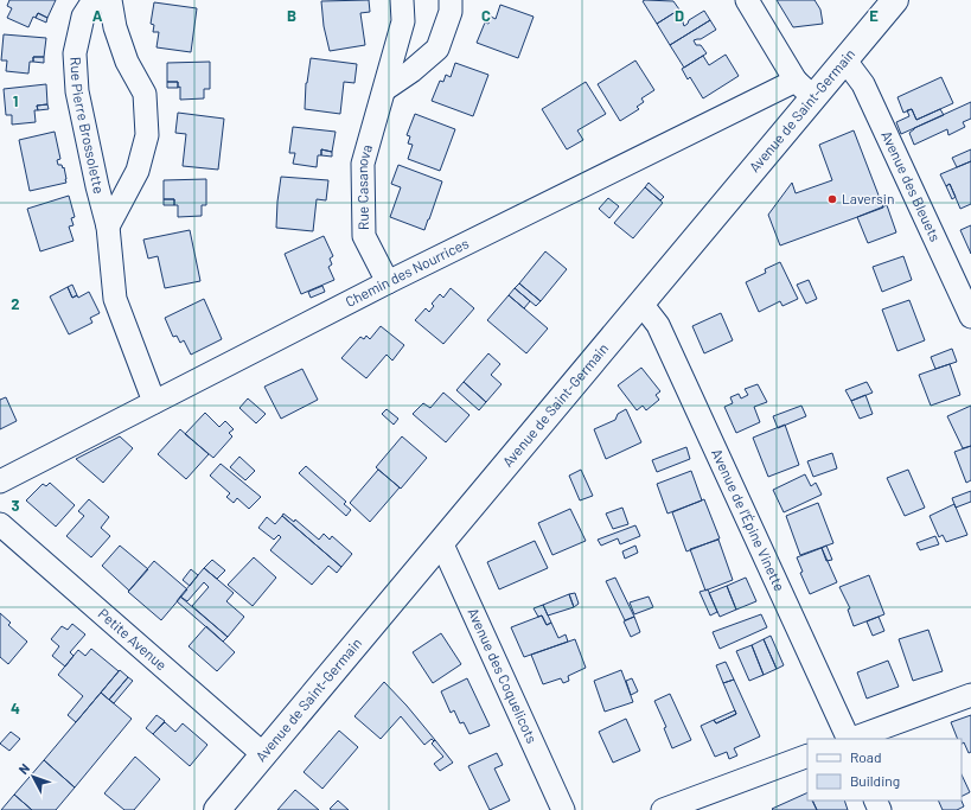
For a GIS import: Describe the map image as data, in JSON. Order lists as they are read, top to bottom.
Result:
{
  "streets": {
    "street": [
      "Avenue de Saint-Germain",
      "Rue Pierre Brossolette",
      "Avenue des Bleuets",
      "Rue Casanova",
      "Chemin des Nourrices",
      "Avenue de l'Épine Vinette",
      "Petite Avenue",
      "Avenue des Coquelicots"
    ]
  },
  "crossings": [
    ["Avenue de Saint-Germain", "Avenue des Bleuets"],
    ["Avenue de Saint-Germain", "Chemin des Nourrices"],
    ["Avenue de Saint-Germain", "Avenue de l'Épine Vinette"],
    ["Avenue de Saint-Germain", "Petite Avenue"],
    ["Avenue de Saint-Germain", "Avenue des Coquelicots"],
    ["Rue Pierre Brossolette", "Chemin des Nourrices"],
    ["Rue Casanova", "Chemin des Nourrices"]
  ],
  "places": ["Laversin"],
  "legend": ["Road", "Building"],
  "north": "top left",
  "grid": {
    "columns": [
      "A",
      "B",
      "C",
      "D",
      "E"
    ],
    "rows": [
      "1",
      "2",
      "3",
      "4"
    ]
  }
}
